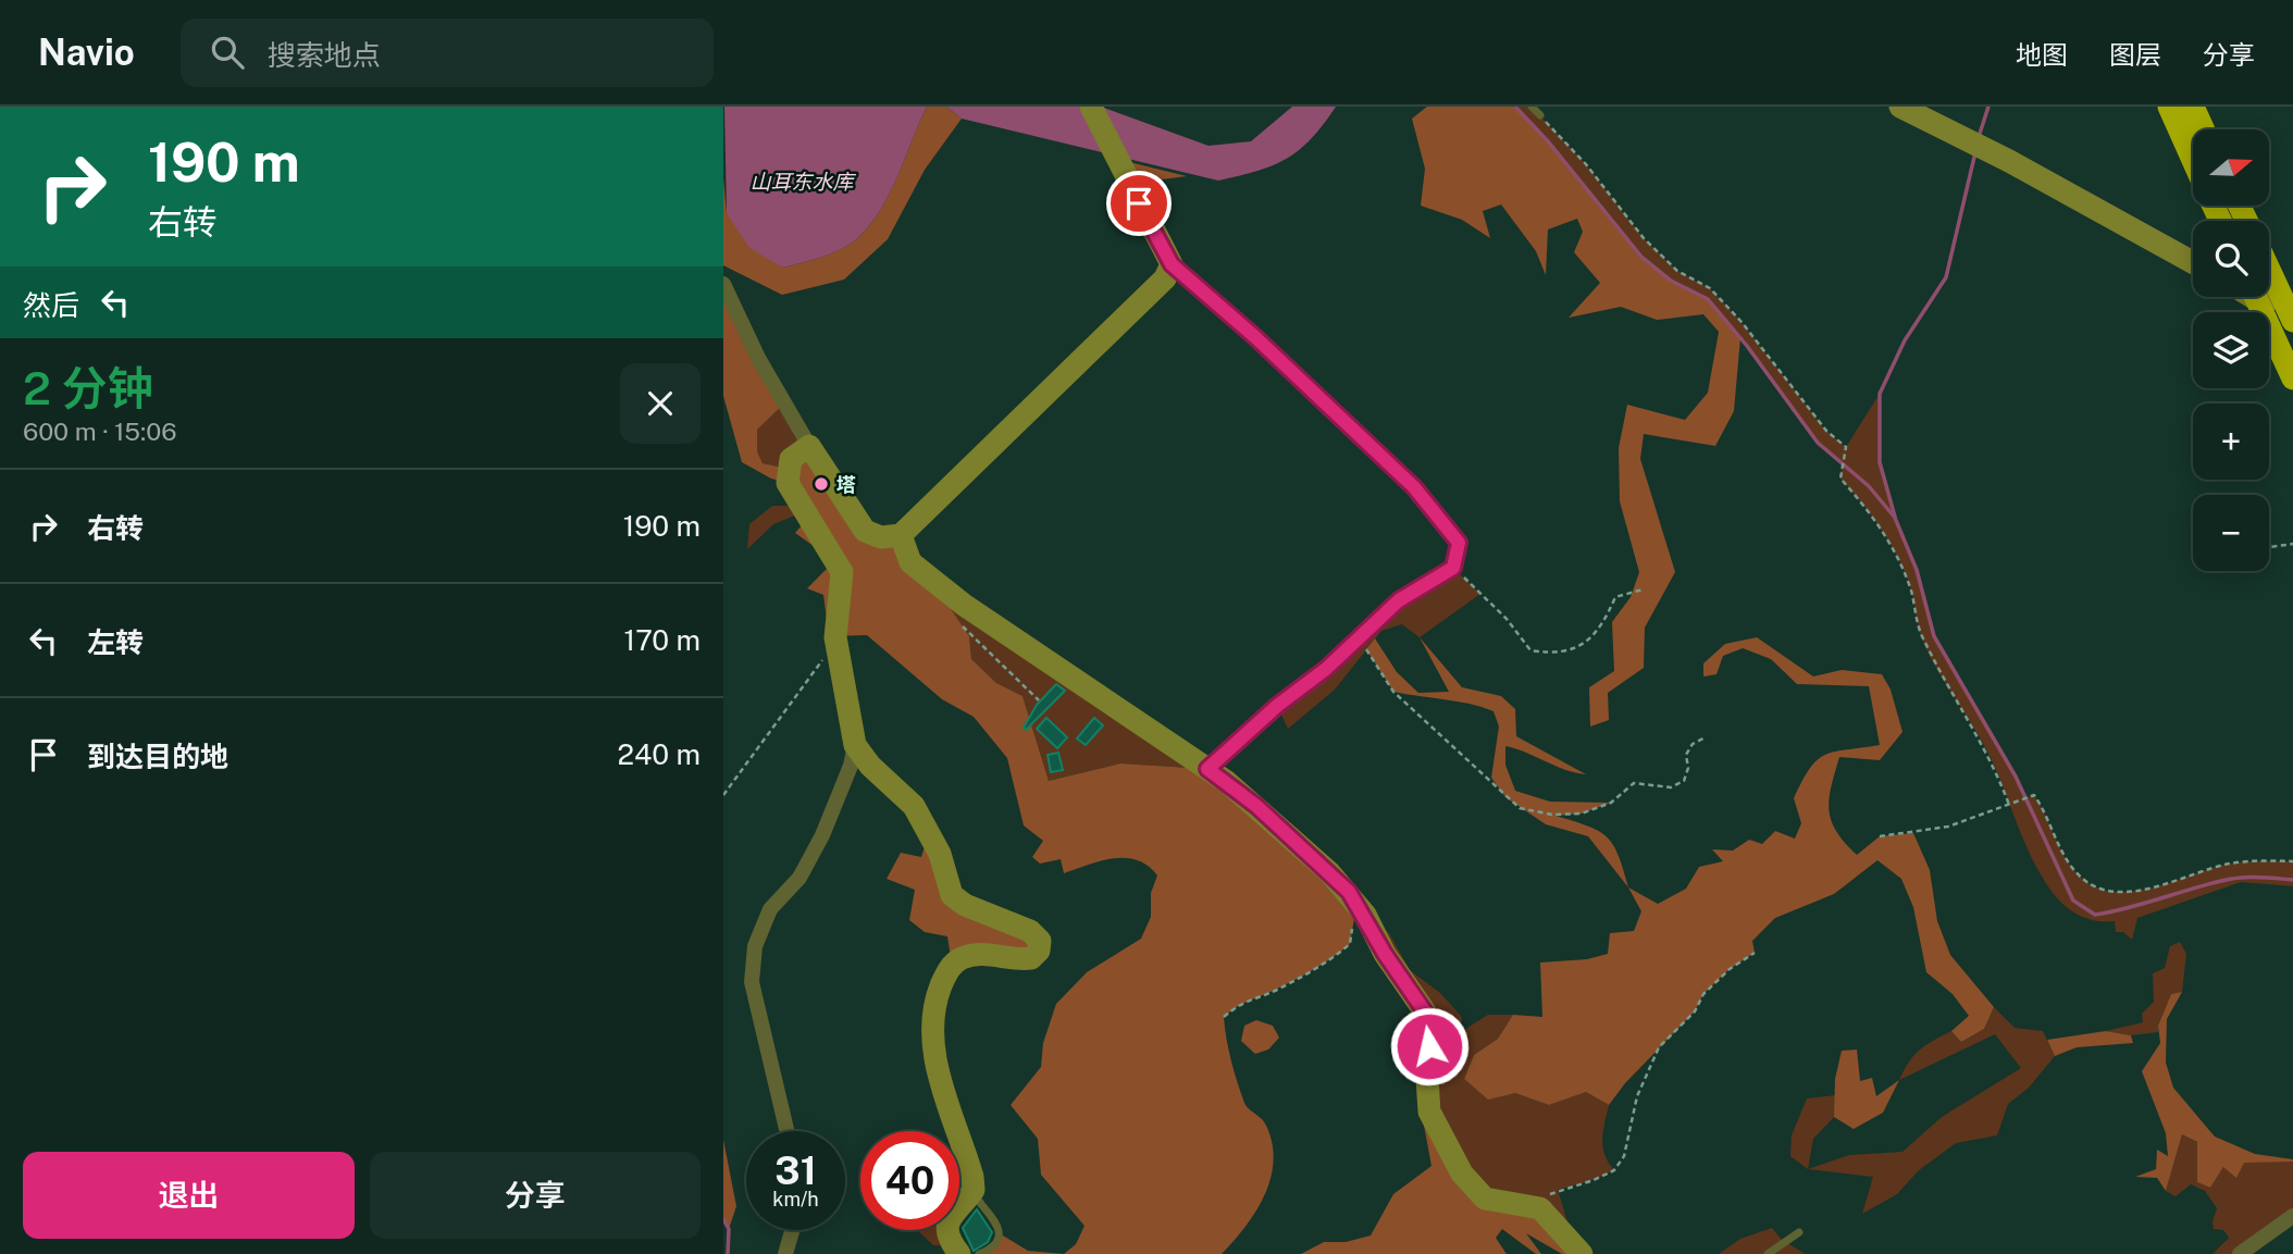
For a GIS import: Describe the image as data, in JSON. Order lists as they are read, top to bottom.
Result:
{
  "water": ["山耳东水库"],
  "places": ["塔"],
  "north": "right",
  "page": {
    "header": "Navio",
    "search": "搜索地点",
    "nav": ["地图", "图层", "分享"],
    "turn": ["190 m", "右转"],
    "map_buttons": ["+", "−"],
    "then": "然后",
    "heading": ["2 分钟", "600 m · 15:06"],
    "list": [
      {
        "name": "右转",
        "value": "190 m"
      },
      {
        "name": "左转",
        "value": "170 m"
      },
      {
        "name": "到达目的地",
        "value": "240 m"
      }
    ],
    "speed": "31 km/h",
    "limit": "40",
    "buttons": ["退出", "分享"]
  }
}
